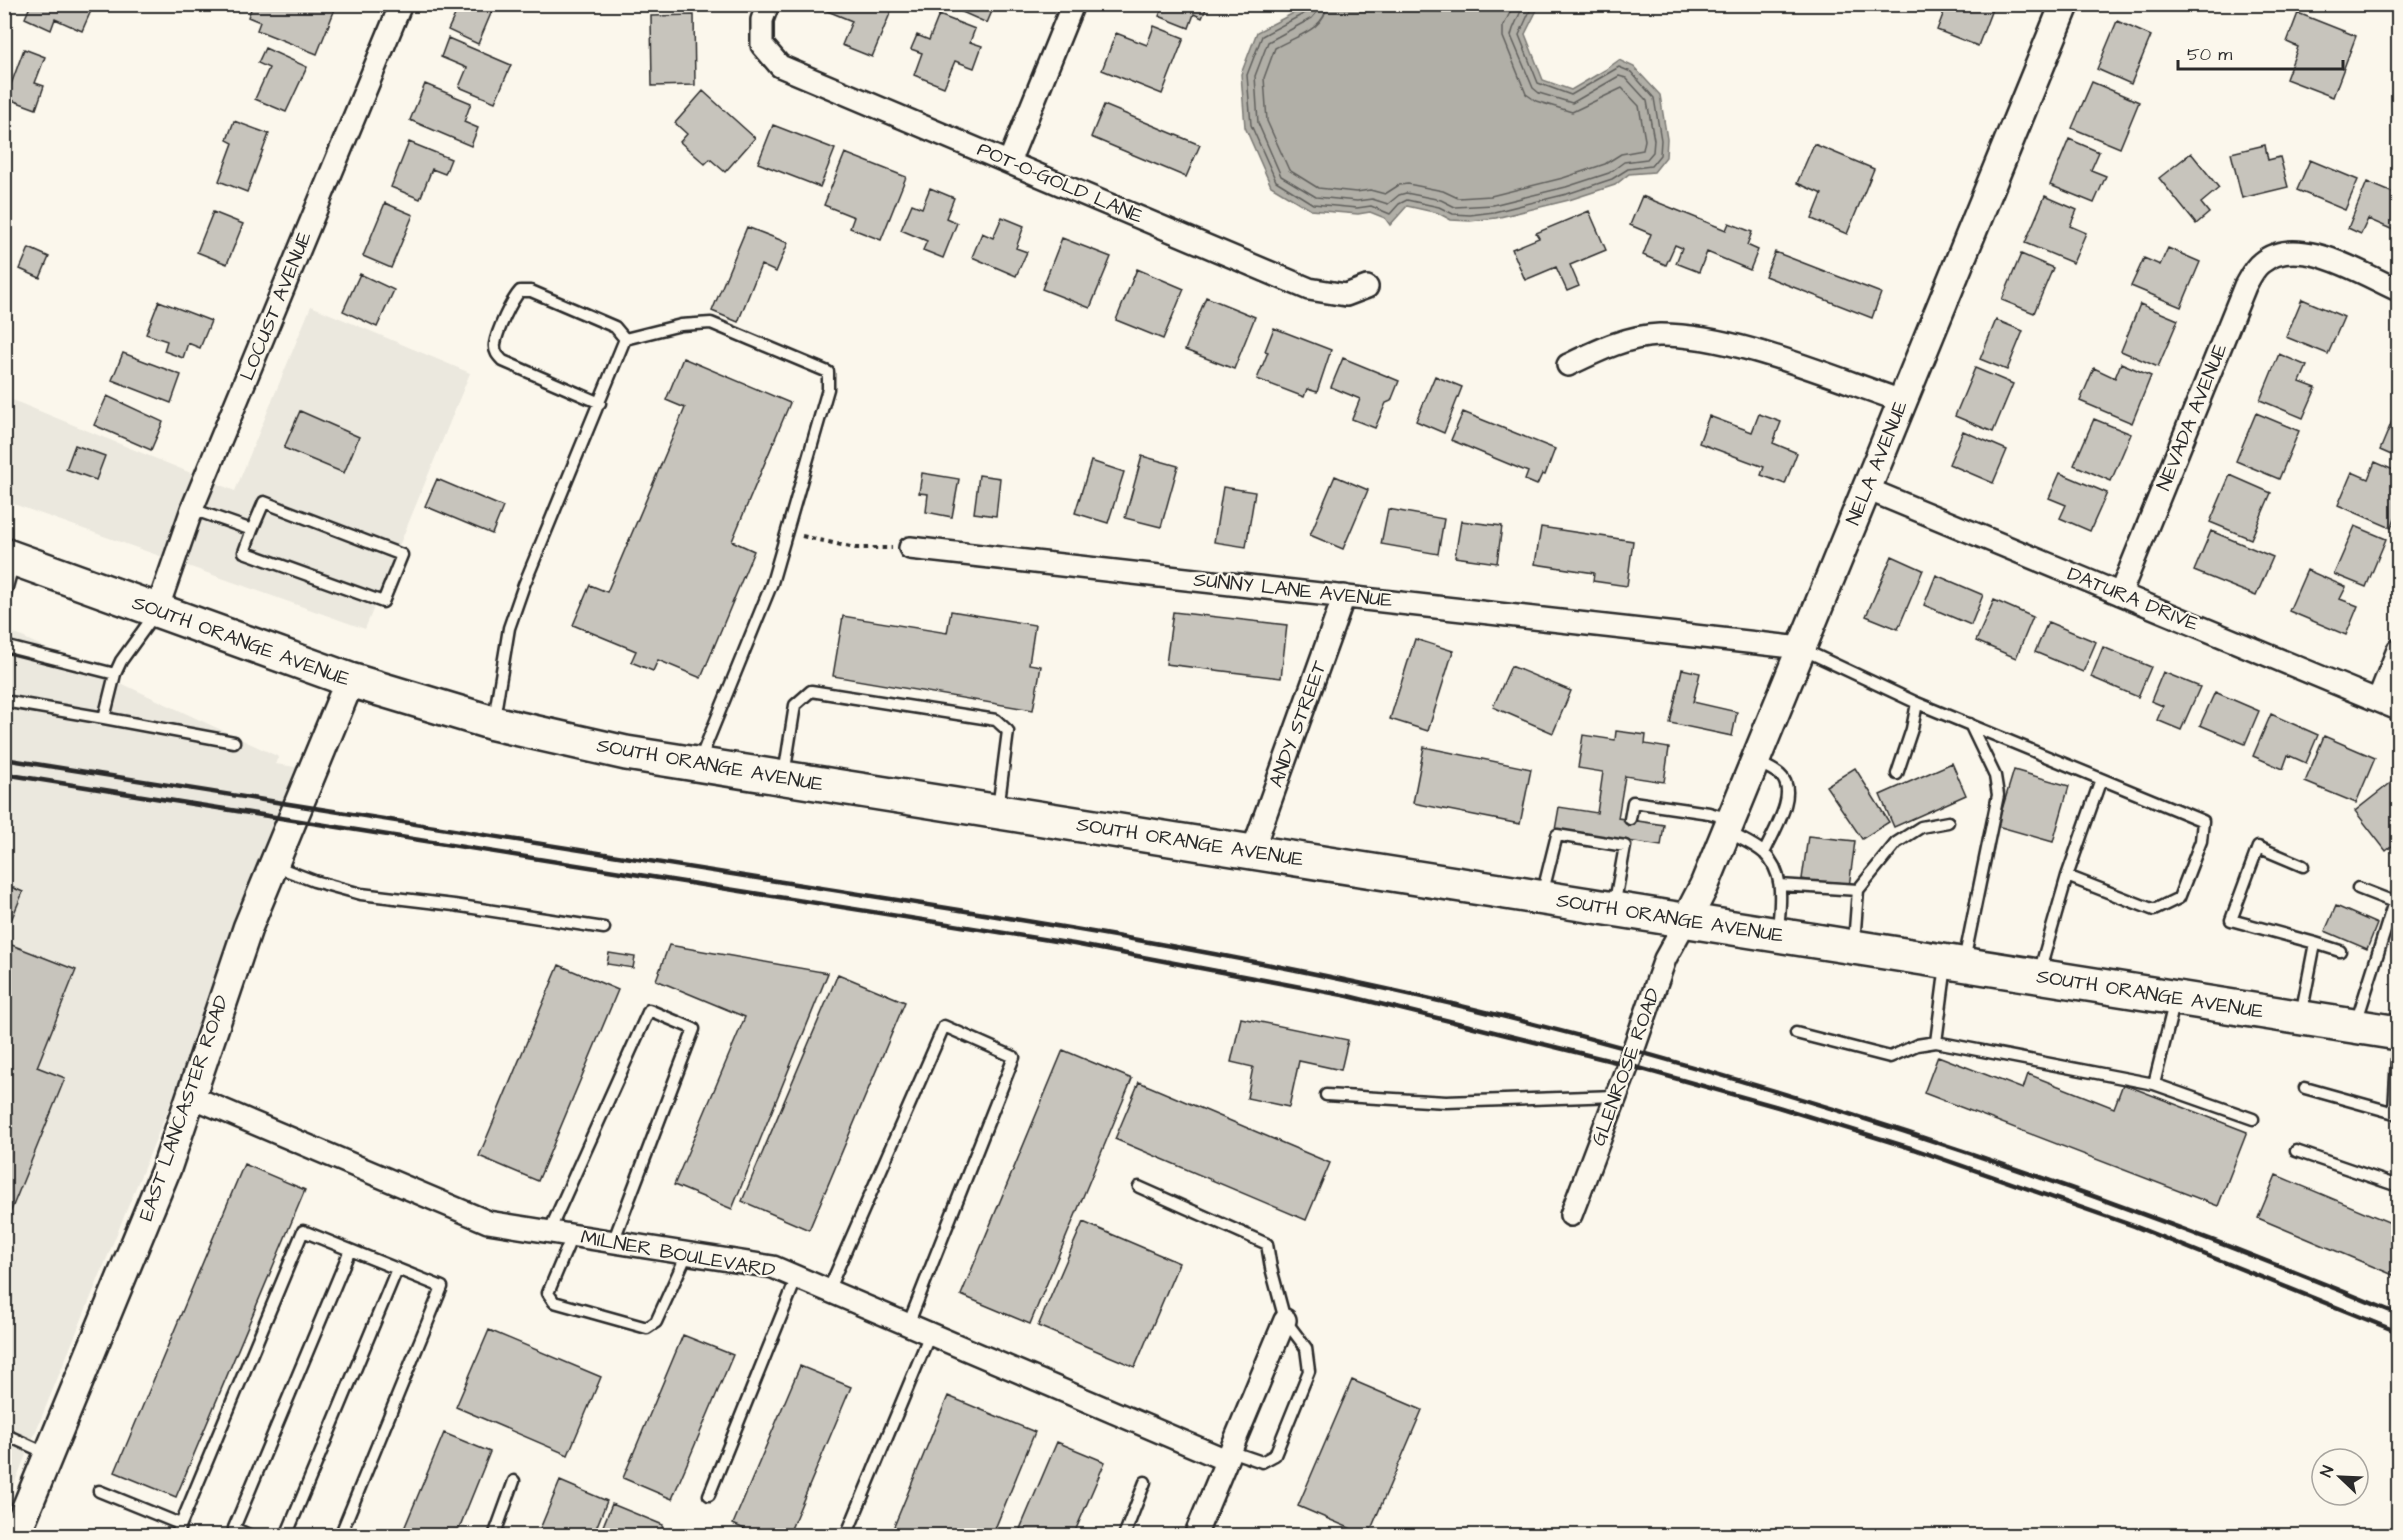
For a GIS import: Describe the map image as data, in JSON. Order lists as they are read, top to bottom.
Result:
{
  "streets": {
    "main road": ["SOUTH ORANGE AVENUE"],
    "street": [
      "POT-O-GOLD LANE",
      "LOCUST AVENUE",
      "NEVADA AVENUE",
      "NELA AVENUE",
      "SUNNY LANE AVENUE",
      "DATURA DRIVE",
      "ANDY STREET",
      "GLENROSE ROAD",
      "EAST LANCASTER ROAD",
      "MILNER BOULEVARD"
    ]
  },
  "crossings": [
    ["LOCUST AVENUE", "SOUTH ORANGE AVENUE"],
    ["NEVADA AVENUE", "DATURA DRIVE"],
    ["NELA AVENUE", "SUNNY LANE AVENUE"],
    ["NELA AVENUE", "DATURA DRIVE"],
    ["NELA AVENUE", "SOUTH ORANGE AVENUE"],
    ["NELA AVENUE", "GLENROSE ROAD"],
    ["SUNNY LANE AVENUE", "ANDY STREET"],
    ["SOUTH ORANGE AVENUE", "ANDY STREET"],
    ["SOUTH ORANGE AVENUE", "GLENROSE ROAD"],
    ["SOUTH ORANGE AVENUE", "EAST LANCASTER ROAD"],
    ["EAST LANCASTER ROAD", "MILNER BOULEVARD"]
  ],
  "scale_bar": "50 m",
  "north": "top left"
}
